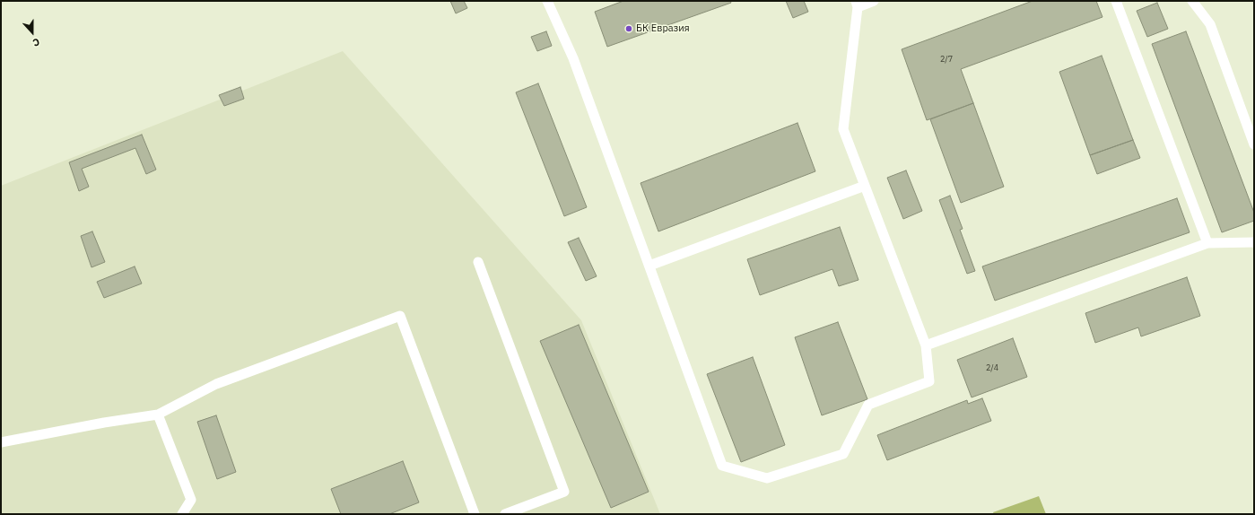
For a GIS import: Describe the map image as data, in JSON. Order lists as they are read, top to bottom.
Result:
{
  "places": ["БК Евразия"],
  "house_numbers": ["2/7", "2/4"],
  "north": "bottom"
}
